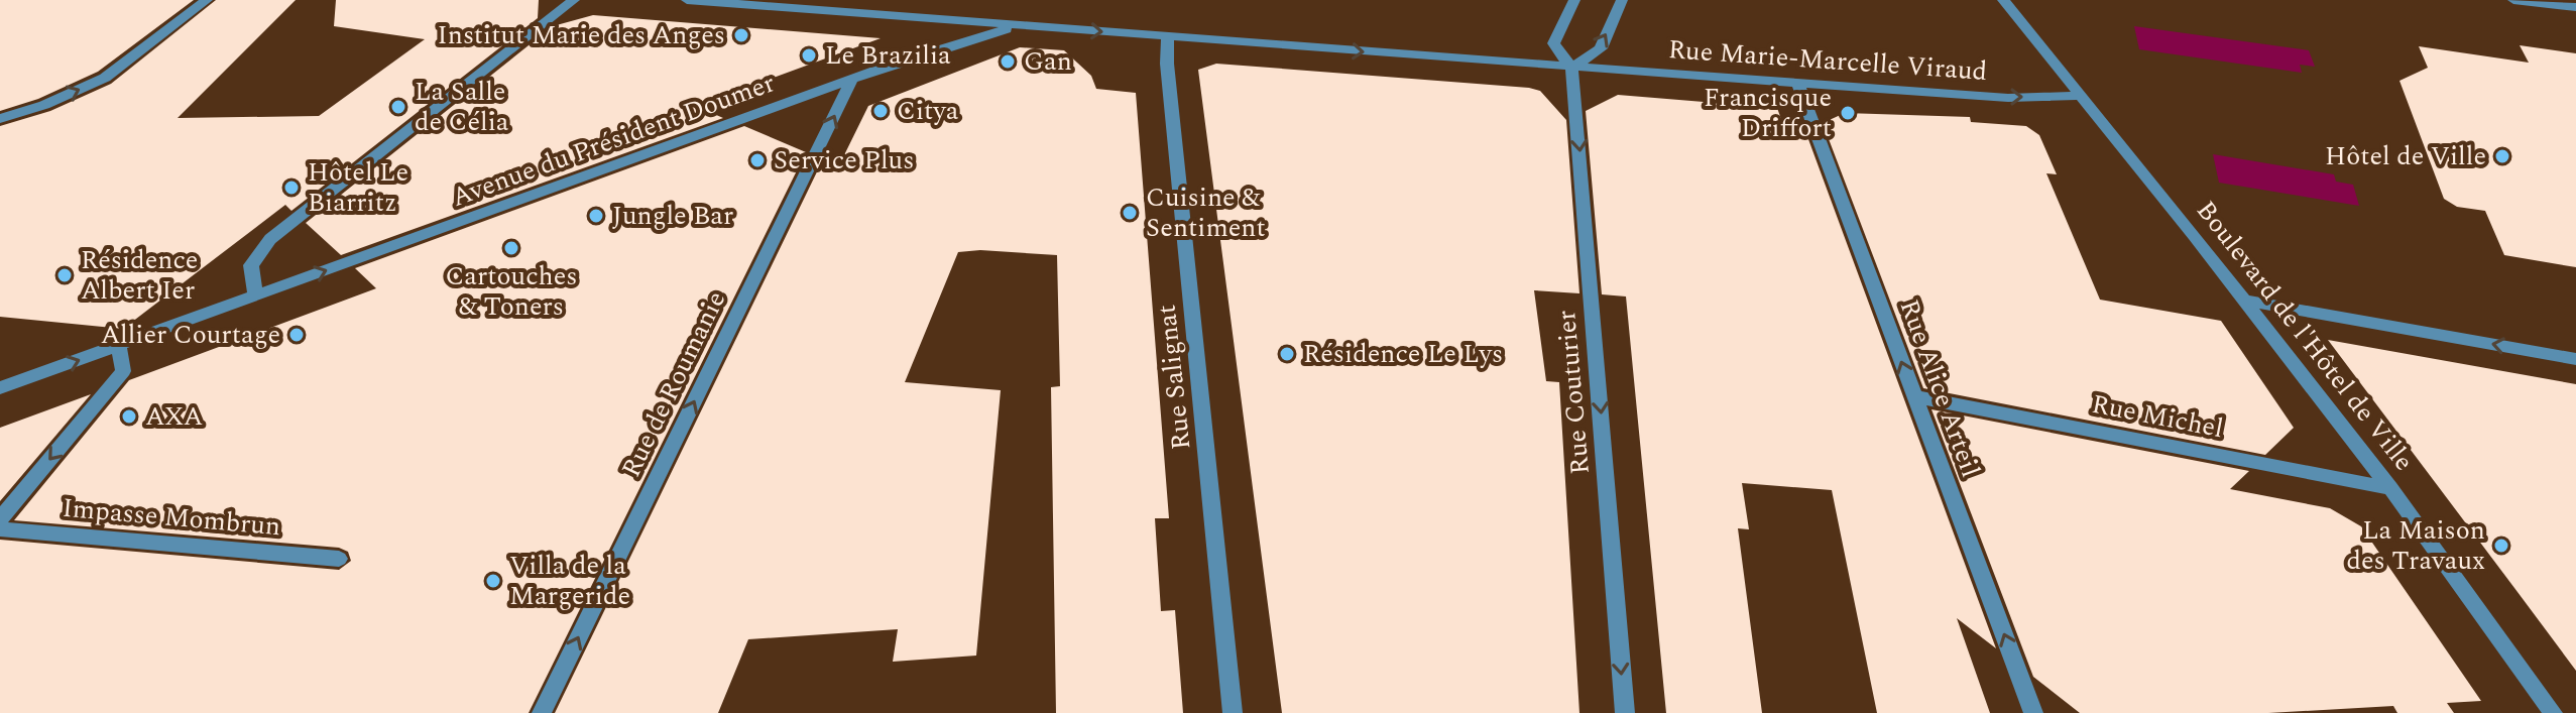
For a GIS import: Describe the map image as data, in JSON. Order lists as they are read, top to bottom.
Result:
{
  "streets": {
    "street": [
      "Rue Marie-Marcelle Viraud",
      "Avenue du Président Doumer",
      "Boulevard de l'Hôtel de Ville",
      "Rue Salignat",
      "Rue de Roumanie",
      "Rue Alice Arteil",
      "Rue Couturier",
      "Rue Michel",
      "Impasse Mombrun"
    ]
  },
  "crossings": [
    ["Rue Marie-Marcelle Viraud", "Avenue du Président Doumer"],
    ["Rue Marie-Marcelle Viraud", "Boulevard de l'Hôtel de Ville"],
    ["Rue Marie-Marcelle Viraud", "Rue Salignat"],
    ["Rue Marie-Marcelle Viraud", "Rue Alice Arteil"],
    ["Rue Marie-Marcelle Viraud", "Rue Couturier"],
    ["Avenue du Président Doumer", "Rue de Roumanie"],
    ["Boulevard de l'Hôtel de Ville", "Rue Michel"],
    ["Rue Alice Arteil", "Rue Michel"]
  ],
  "one_way": [
    "Rue Marie-Marcelle Viraud",
    "Avenue du Président Doumer",
    "Rue de Roumanie",
    "Rue Alice Arteil",
    "Rue Couturier"
  ],
  "places": [
    "Institut Marie des Anges",
    "Le Brazilia",
    "Gan",
    "La Salle de Célia",
    "Citya",
    "Francisque Driffort",
    "Hôtel de Ville",
    "Service Plus",
    "Hôtel Le Biarritz",
    "Cuisine & Sentiment",
    "Jungle Bar",
    "Cartouches & Toners",
    "Résidence Albert Ier",
    "Allier Courtage",
    "Résidence Le Lys",
    "AXA",
    "La Maison des Travaux",
    "Villa de la Margeride"
  ]
}
